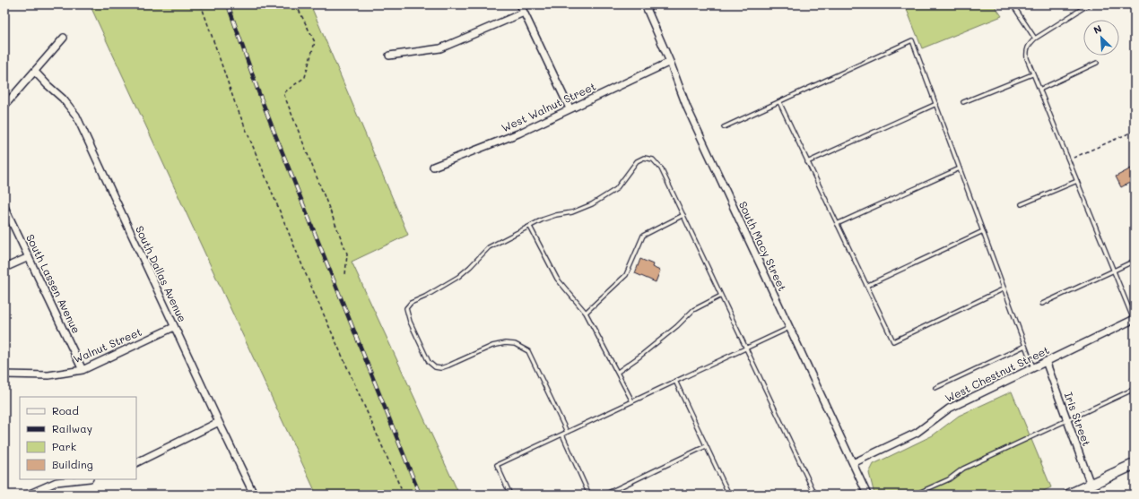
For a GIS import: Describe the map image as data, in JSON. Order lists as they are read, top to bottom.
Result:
{
  "streets": {
    "street": [
      "West Walnut Street",
      "South Macy Street",
      "South Dallas Avenue",
      "South Lassen Avenue",
      "Walnut Street",
      "West Chestnut Street",
      "Iris Street"
    ]
  },
  "crossings": [
    ["West Walnut Street", "South Macy Street"],
    ["South Macy Street", "West Chestnut Street"],
    ["South Dallas Avenue", "Walnut Street"],
    ["South Lassen Avenue", "Walnut Street"],
    ["West Chestnut Street", "Iris Street"]
  ],
  "legend": [
    "Road",
    "Railway",
    "Park",
    "Building"
  ],
  "north": "top left"
}
